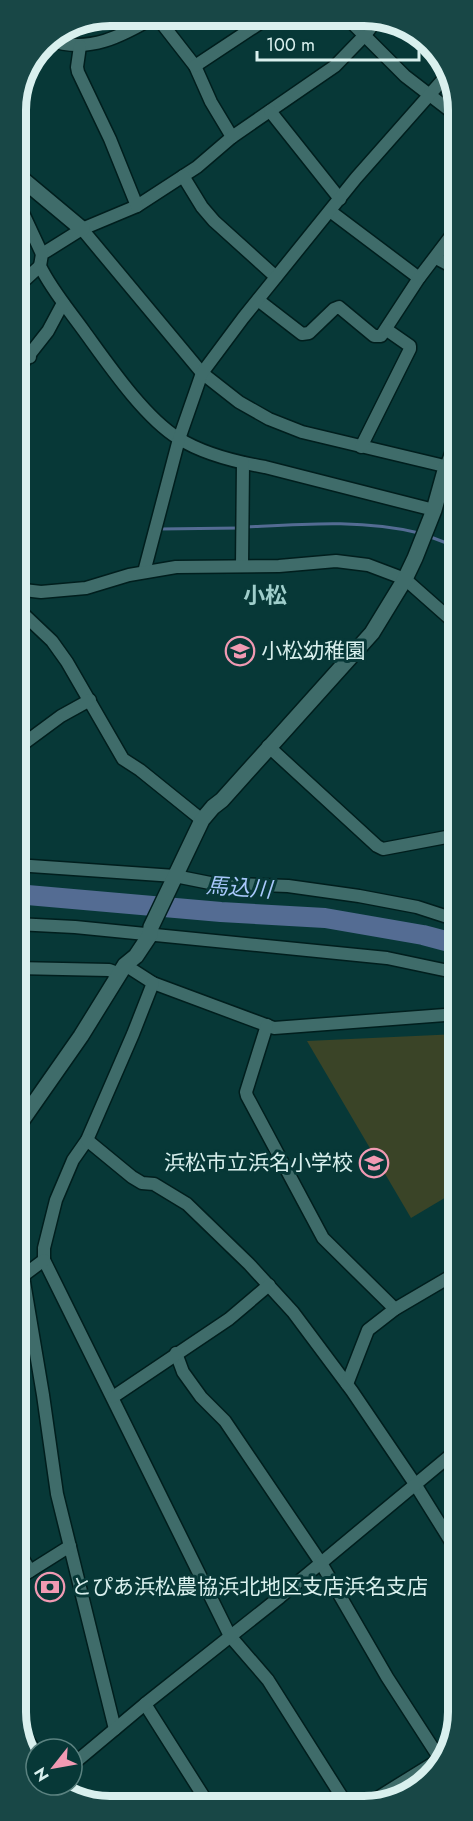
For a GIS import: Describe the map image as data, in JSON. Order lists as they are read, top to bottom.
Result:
{
  "districts": ["小松"],
  "water": ["馬込川"],
  "places": {
    "school or university": ["小松幼稚園", "浜松市立浜名小学校"],
    "bank": ["とぴあ浜松農協浜北地区支店浜名支店"]
  },
  "scale_bar": "100 m",
  "north": "bottom left"
}
